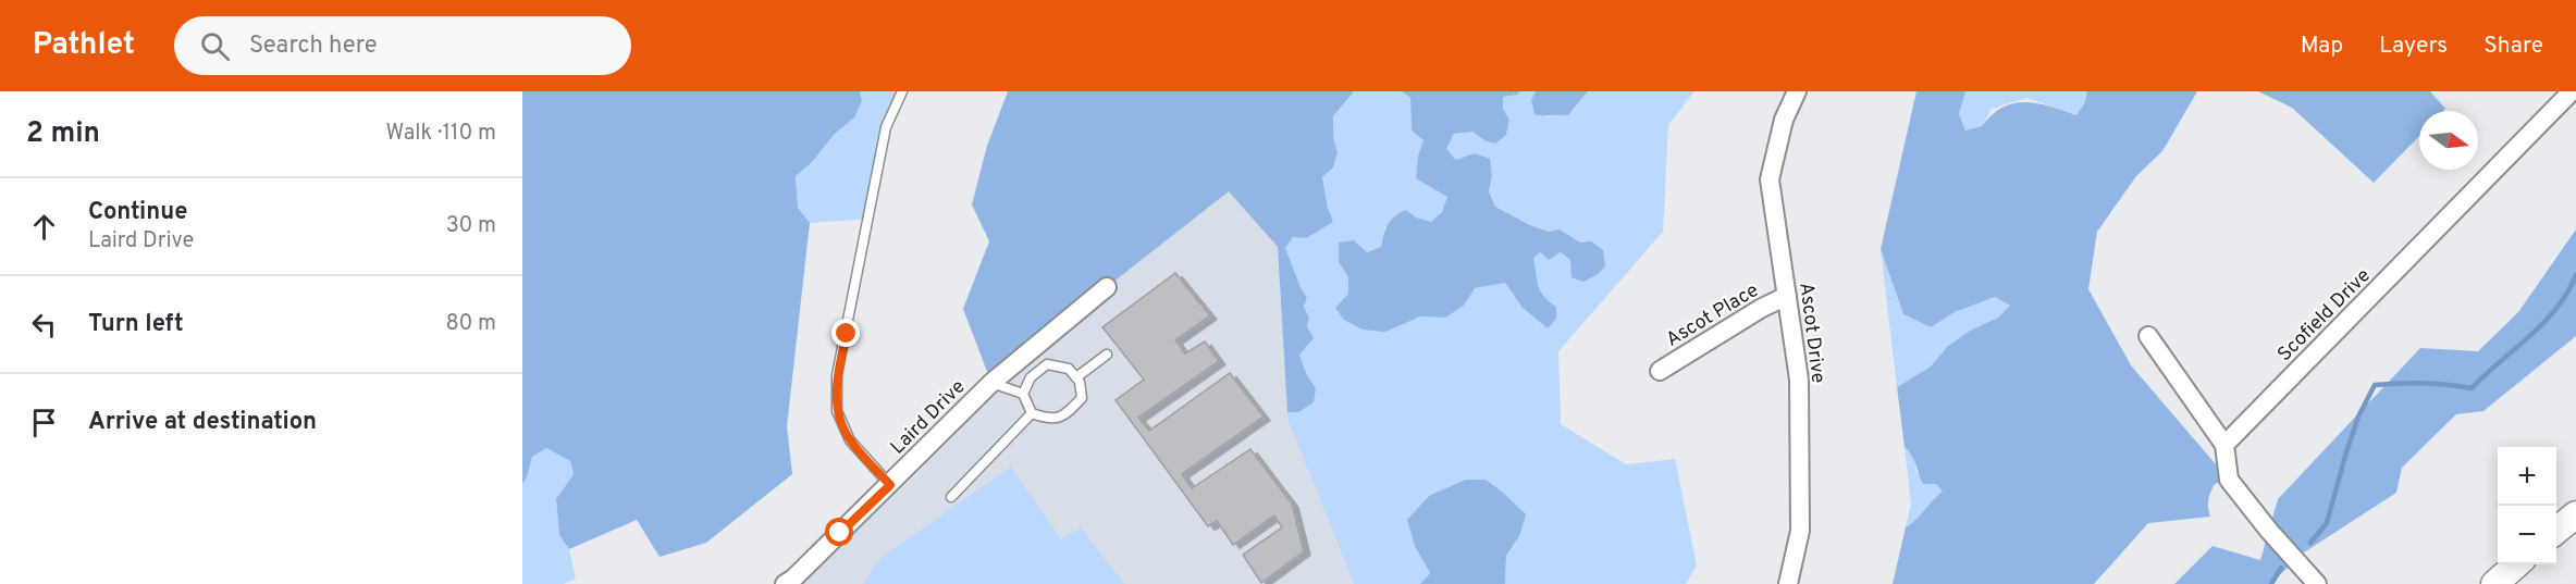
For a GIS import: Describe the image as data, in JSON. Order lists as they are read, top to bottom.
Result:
{
  "streets": {
    "street": [
      "Ascot Place",
      "Scofield Drive",
      "Ascot Drive",
      "Laird Drive"
    ]
  },
  "crossings": [
    ["Ascot Place", "Ascot Drive"]
  ],
  "north": "right",
  "page": {
    "header": "Pathlet",
    "search": "Search here",
    "nav": ["Map", "Layers", "Share"],
    "heading": ["2 min", "Walk · 110 m"],
    "list": [
      ["Continue", "Laird Drive", "30 m"],
      ["Turn left", "80 m"],
      "Arrive at destination"
    ],
    "map_buttons": ["+", "−"]
  }
}
